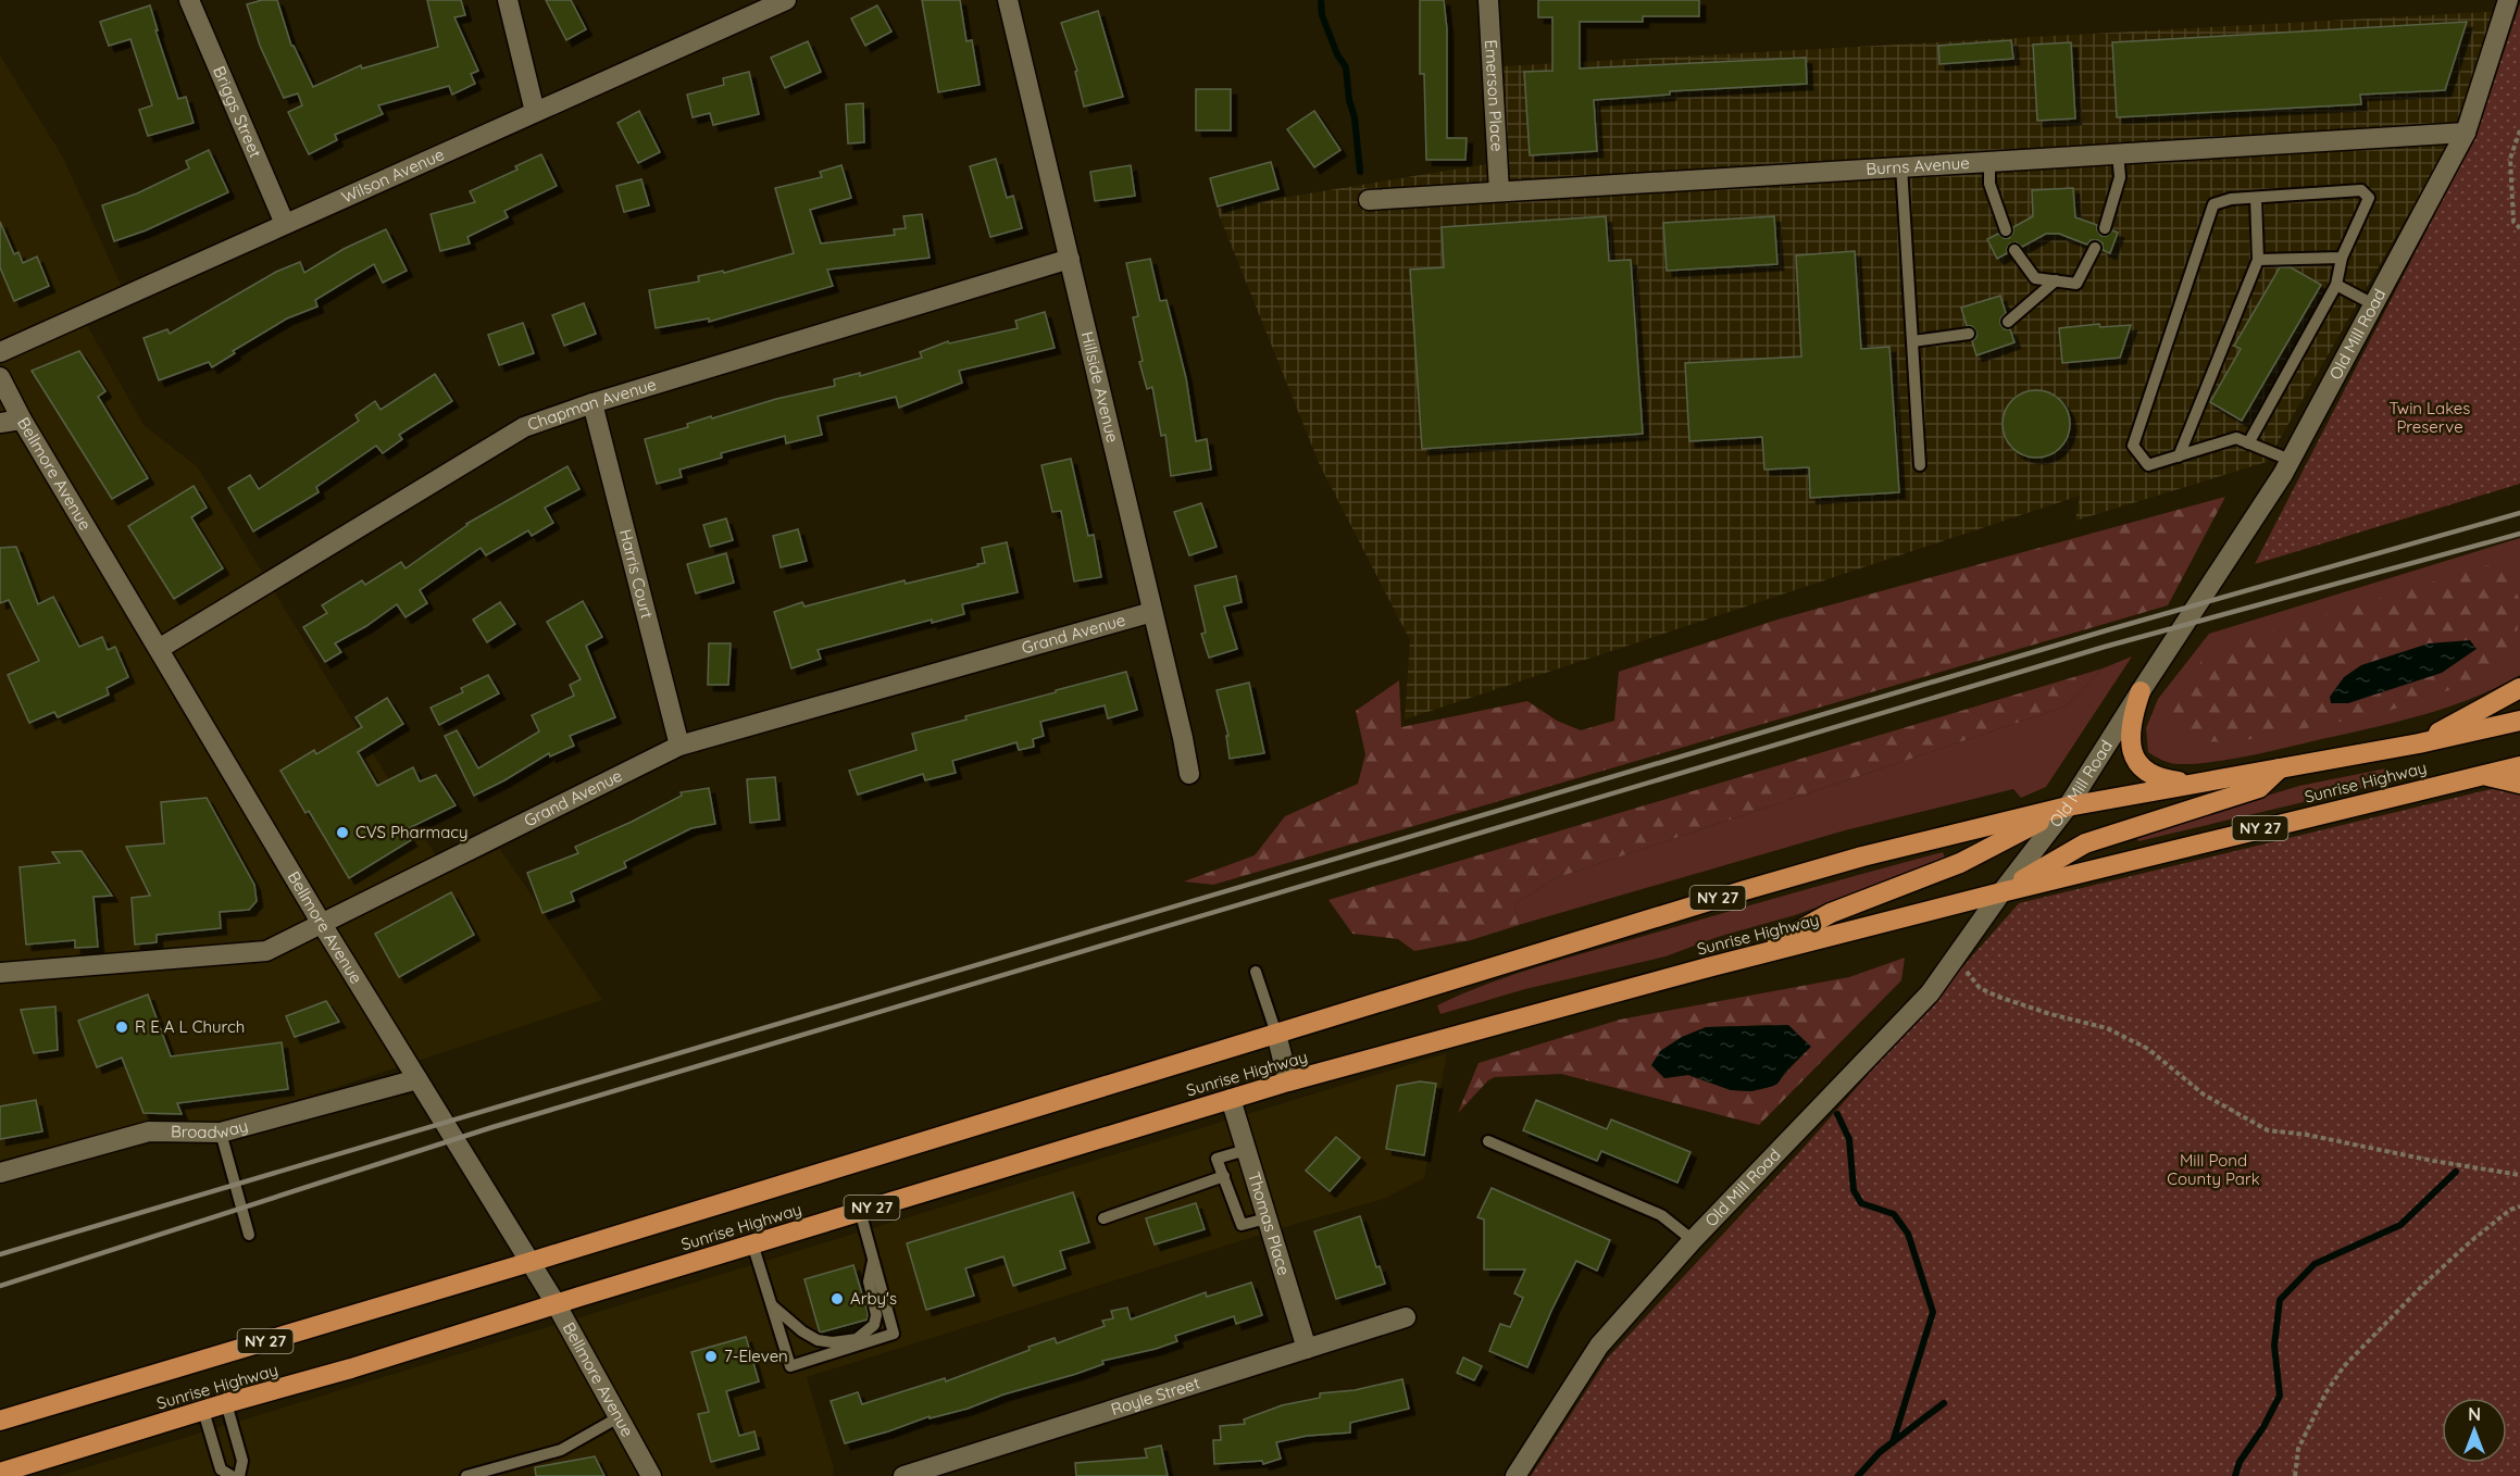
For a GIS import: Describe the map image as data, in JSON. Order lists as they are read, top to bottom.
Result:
{
  "streets": {
    "highway": ["Sunrise Highway", "NY 27"],
    "street": [
      "Emerson Place",
      "Briggs Street",
      "Burns Avenue",
      "Wilson Avenue",
      "Old Mill Road",
      "Hillside Avenue",
      "Chapman Avenue",
      "Bellmore Avenue",
      "Harris Court",
      "Grand Avenue",
      "Broadway",
      "Thomas Place",
      "Royle Street"
    ]
  },
  "crossings": [
    ["Emerson Place", "Burns Avenue"],
    ["Briggs Street", "Wilson Avenue"],
    ["Burns Avenue", "Old Mill Road"],
    ["Old Mill Road", "Sunrise Highway"],
    ["Hillside Avenue", "Chapman Avenue"],
    ["Hillside Avenue", "Grand Avenue"],
    ["Chapman Avenue", "Bellmore Avenue"],
    ["Chapman Avenue", "Harris Court"],
    ["Bellmore Avenue", "Grand Avenue"],
    ["Bellmore Avenue", "Sunrise Highway"],
    ["Bellmore Avenue", "Broadway"],
    ["Harris Court", "Grand Avenue"],
    ["Sunrise Highway", "Thomas Place"],
    ["Thomas Place", "Royle Street"]
  ],
  "parks": ["Twin Lakes Preserve", "Mill Pond County Park"],
  "places": [
    "CVS Pharmacy",
    "R E A L Church",
    "Arby's",
    "7-Eleven"
  ],
  "north": "top"
}
